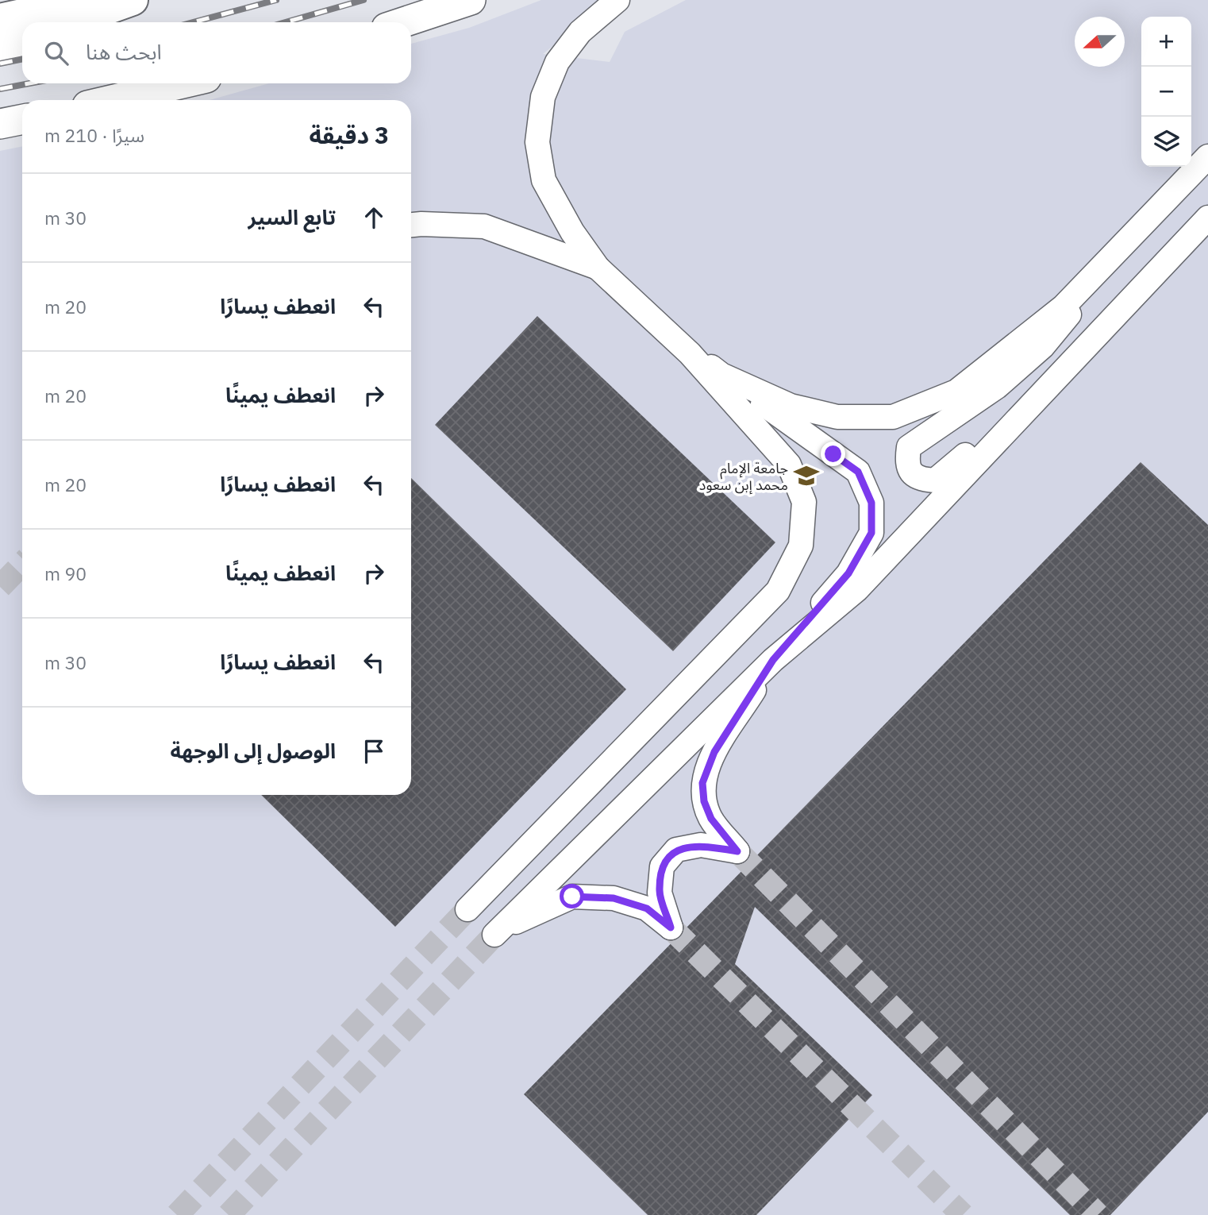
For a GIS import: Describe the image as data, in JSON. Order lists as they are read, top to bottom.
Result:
{
  "places": {
    "school or university": ["جامعة الإمام محمد إبن سعود"]
  },
  "north": "left",
  "page": {
    "map_buttons": ["+", "−"],
    "search": "ابحث هنا",
    "heading": ["3 دقيقة", "سيرًا · 210 m"],
    "list": [
      ["تابع السير", "30 m"],
      ["انعطف يسارًا", "20 m"],
      ["انعطف يمينًا", "20 m"],
      ["انعطف يسارًا", "20 m"],
      ["انعطف يمينًا", "90 m"],
      ["انعطف يسارًا", "30 m"],
      "الوصول إلى الوجهة"
    ]
  }
}
